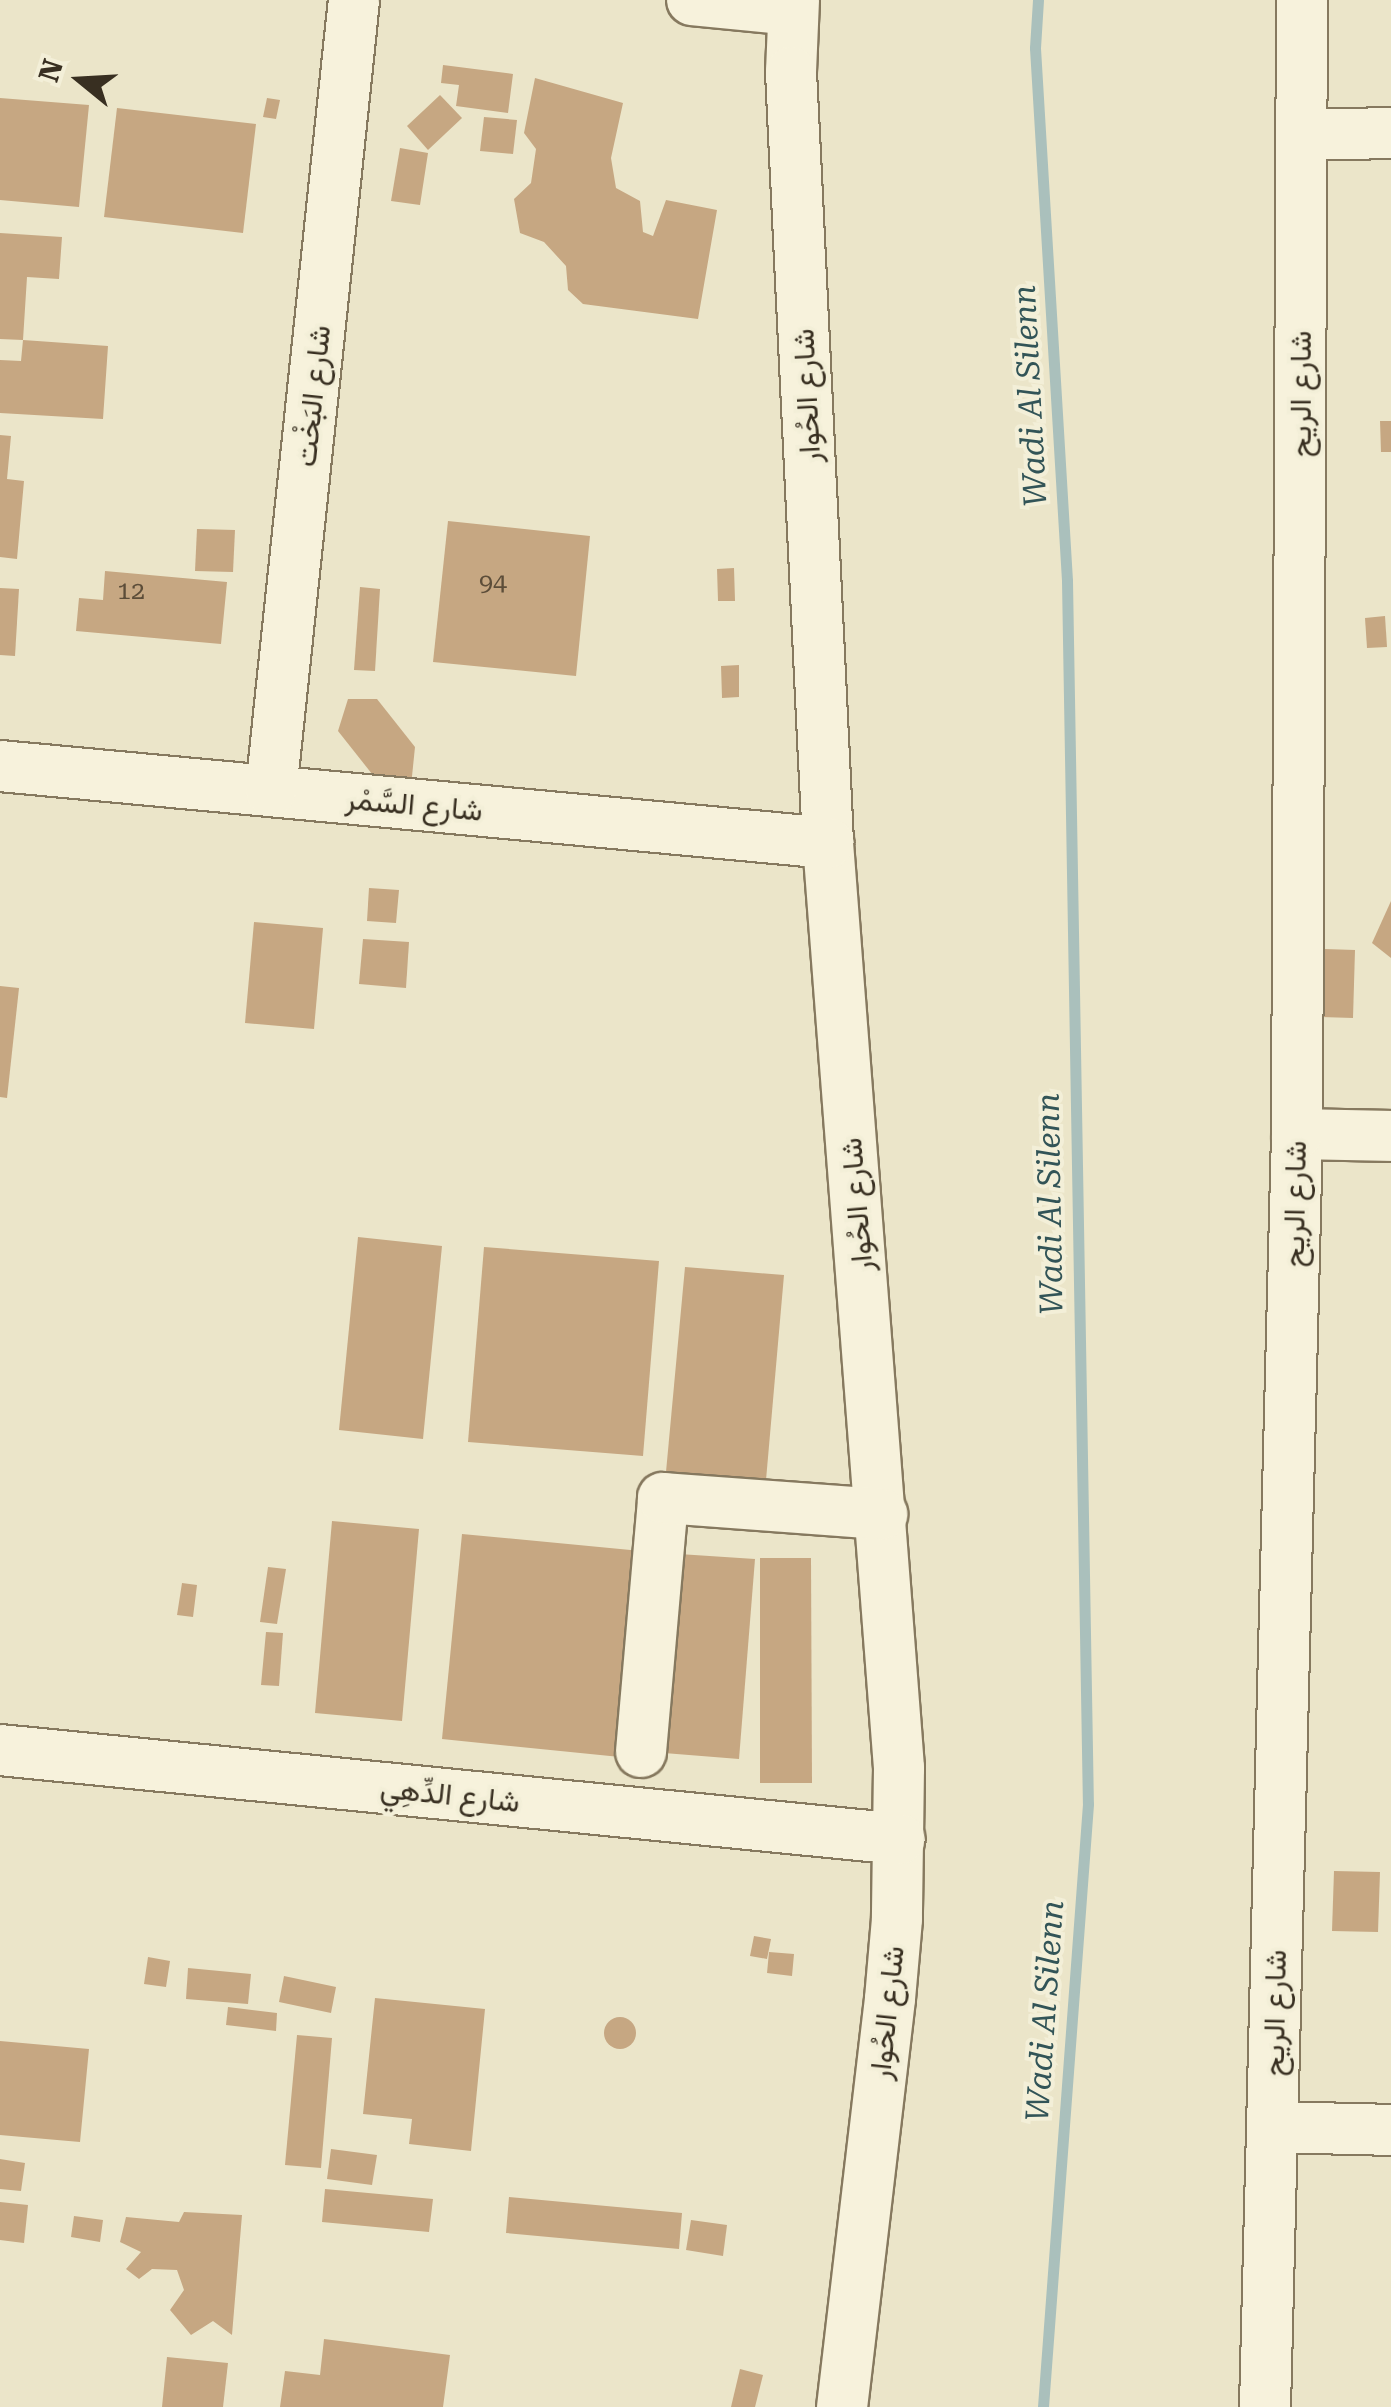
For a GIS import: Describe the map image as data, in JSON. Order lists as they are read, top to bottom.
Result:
{
  "streets": {
    "street": [
      "شارع الريح",
      "شارع البَخْت",
      "شارع الحُوار",
      "شارع السَّمْر",
      "شارع الدِّهِي"
    ]
  },
  "crossings": [
    ["شارع البَخْت", "شارع السَّمْر"],
    ["شارع الحُوار", "شارع السَّمْر"],
    ["شارع الحُوار", "شارع الدِّهِي"]
  ],
  "water": ["Wadi Al Silenn"],
  "house_numbers": ["94", "12"],
  "north": "left"
}
